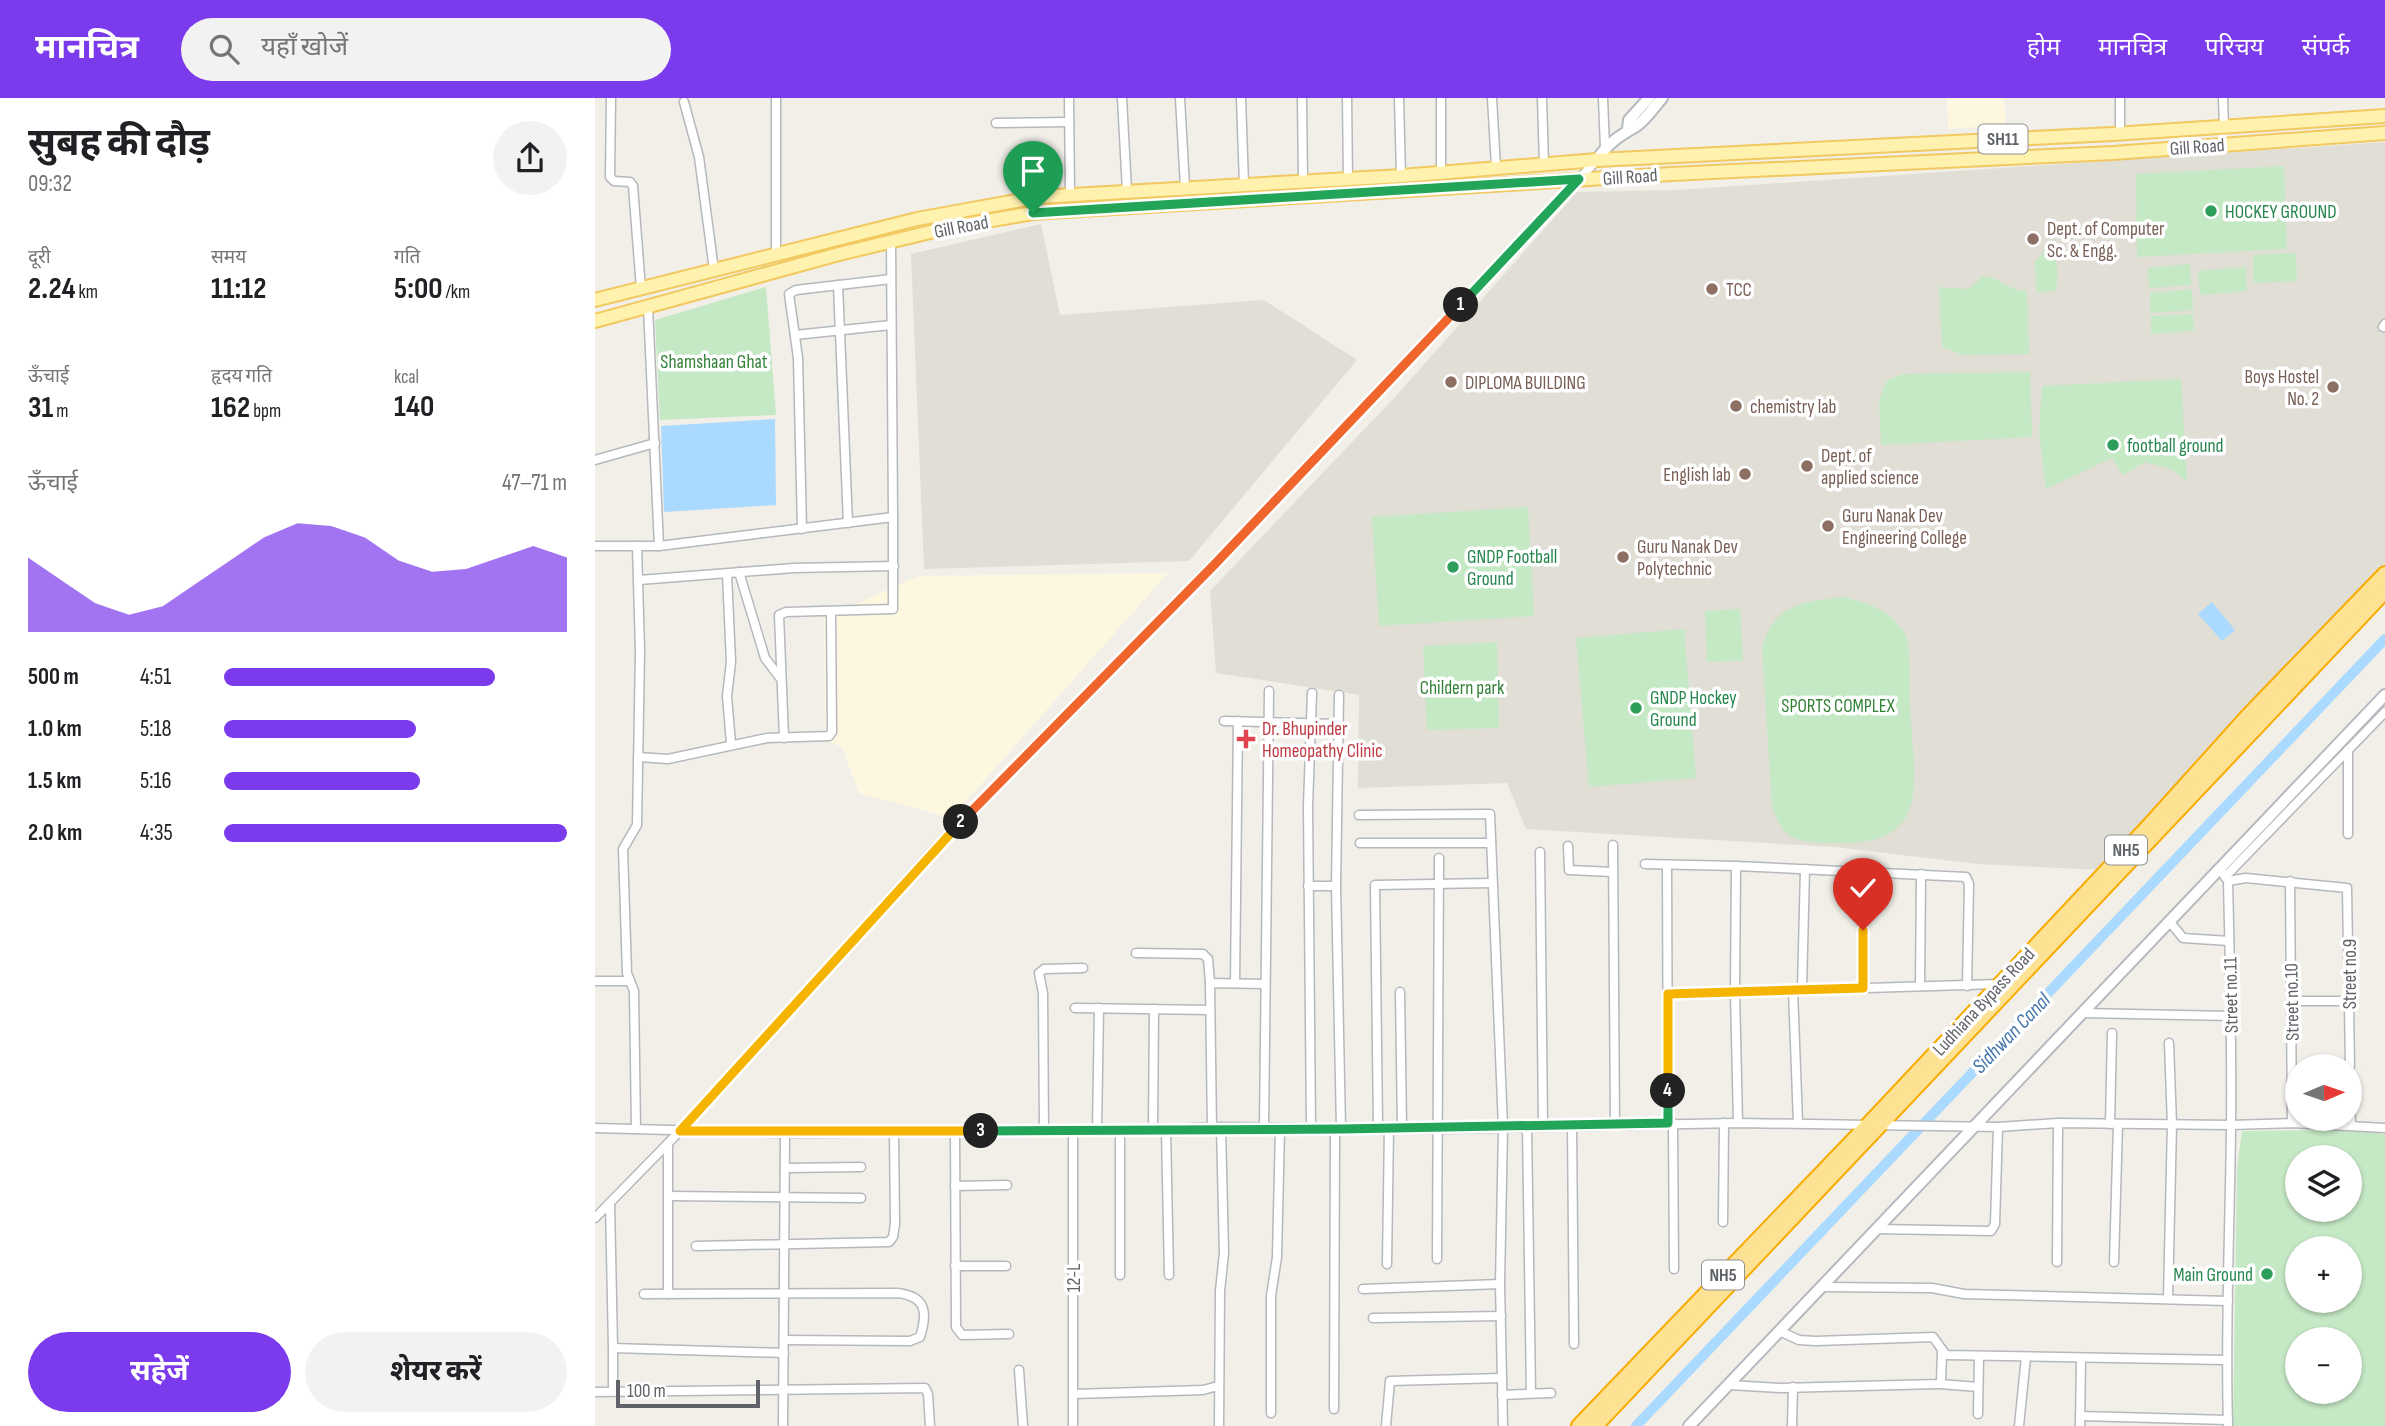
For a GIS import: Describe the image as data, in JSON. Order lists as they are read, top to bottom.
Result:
{
  "streets": {
    "highway": ["NH5", "Ludhiana Bypass Road"],
    "main road": ["SH11", "Gill Road"],
    "street": [
      "Street no.9",
      "Street no.11",
      "Street no.10",
      "12-L"
    ]
  },
  "crossings": [
    ["Street no.9", "Street no.10"]
  ],
  "water": ["Sidhwan Canal"],
  "parks": ["Shamshaan Ghat", "Childern park", "SPORTS COMPLEX"],
  "places": {
    "other": [
      "HOCKEY GROUND",
      "Dept. of Computer Sc. & Engg.",
      "TCC",
      "DIPLOMA BUILDING",
      "Boys Hostel No. 2",
      "chemistry lab",
      "football ground",
      "Dept. of applied science",
      "English lab",
      "Guru Nanak Dev Engineering College",
      "Guru Nanak Dev Polytechnic",
      "GNDP Football Ground",
      "GNDP Hockey Ground",
      "Main Ground"
    ],
    "health": ["Dr. Bhupinder Homeopathy Clinic"]
  },
  "scale_bar": "100 m",
  "north": "right",
  "page": {
    "header": "मानचित्र",
    "search": "यहाँ खोजें",
    "nav": [
      "होम",
      "मानचित्र",
      "परिचय",
      "संपर्क"
    ],
    "heading": ["सुबह की दौड़", "09:32"],
    "stats": [
      ["दूरी", "2.24 km"],
      ["समय", "11:12"],
      ["गति", "5:00 /km"],
      ["ऊँचाई", "31 m"],
      ["हृदय गति", "162 bpm"],
      ["kcal", "140"]
    ],
    "pins": [
      "1",
      "2",
      "4",
      "3"
    ],
    "chart": ["ऊँचाई", "47–71 m"],
    "list": [
      {
        "name": "500 m",
        "note": "4:51"
      },
      {
        "name": "1.0 km",
        "note": "5:18"
      },
      {
        "name": "1.5 km",
        "note": "5:16"
      },
      {
        "name": "2.0 km",
        "note": "4:35"
      }
    ],
    "map_buttons": ["+", "−"],
    "buttons": ["सहेजें", "शेयर करें"],
    "scale": "100 m"
  }
}
